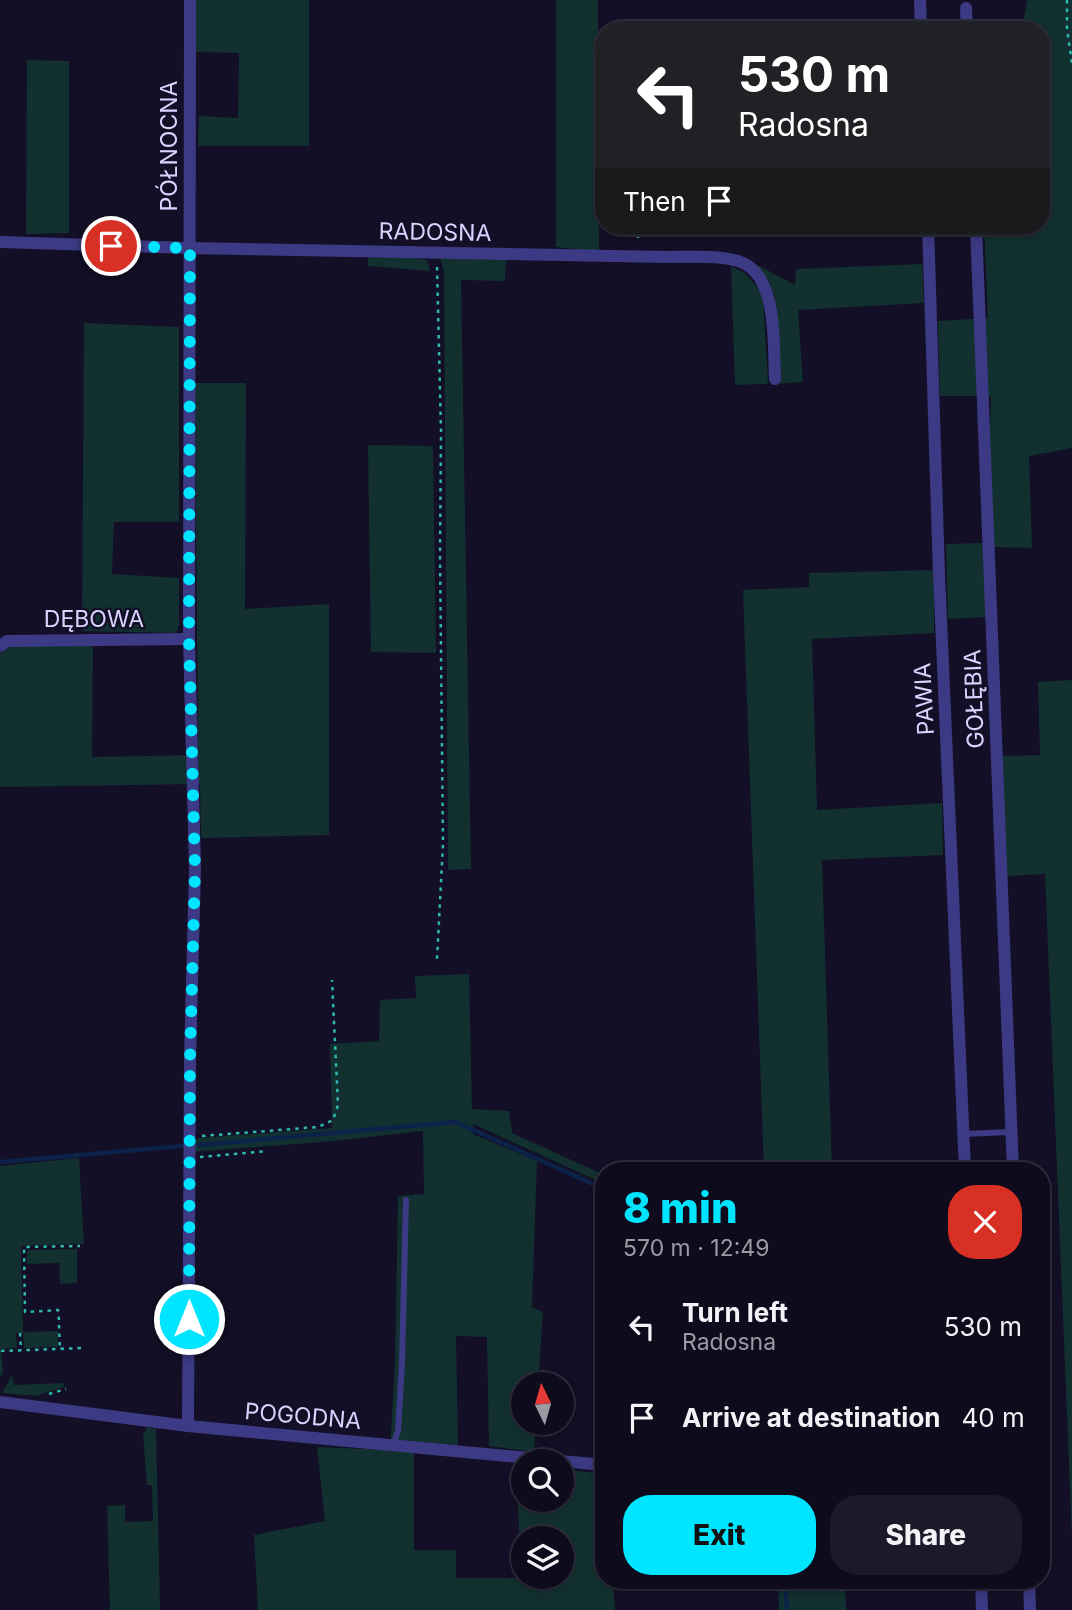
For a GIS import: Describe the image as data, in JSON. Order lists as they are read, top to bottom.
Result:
{
  "streets": {
    "street": [
      "PÓŁNOCNA",
      "RADOSNA",
      "DĘBOWA",
      "PAWIA",
      "GOŁĘBIA",
      "POGODNA"
    ]
  },
  "crossings": [
    ["PÓŁNOCNA", "RADOSNA"],
    ["PÓŁNOCNA", "DĘBOWA"],
    ["PÓŁNOCNA", "POGODNA"]
  ],
  "north": "top",
  "page": {
    "turn": ["530 m", "Radosna"],
    "then": "Then",
    "heading": ["8 min", "570 m · 12:49"],
    "list": [
      {
        "name": "Turn left",
        "note": "Radosna",
        "value": "530 m"
      },
      {
        "name": "Arrive at destination",
        "value": "40 m"
      }
    ],
    "buttons": ["Exit", "Share"]
  }
}
